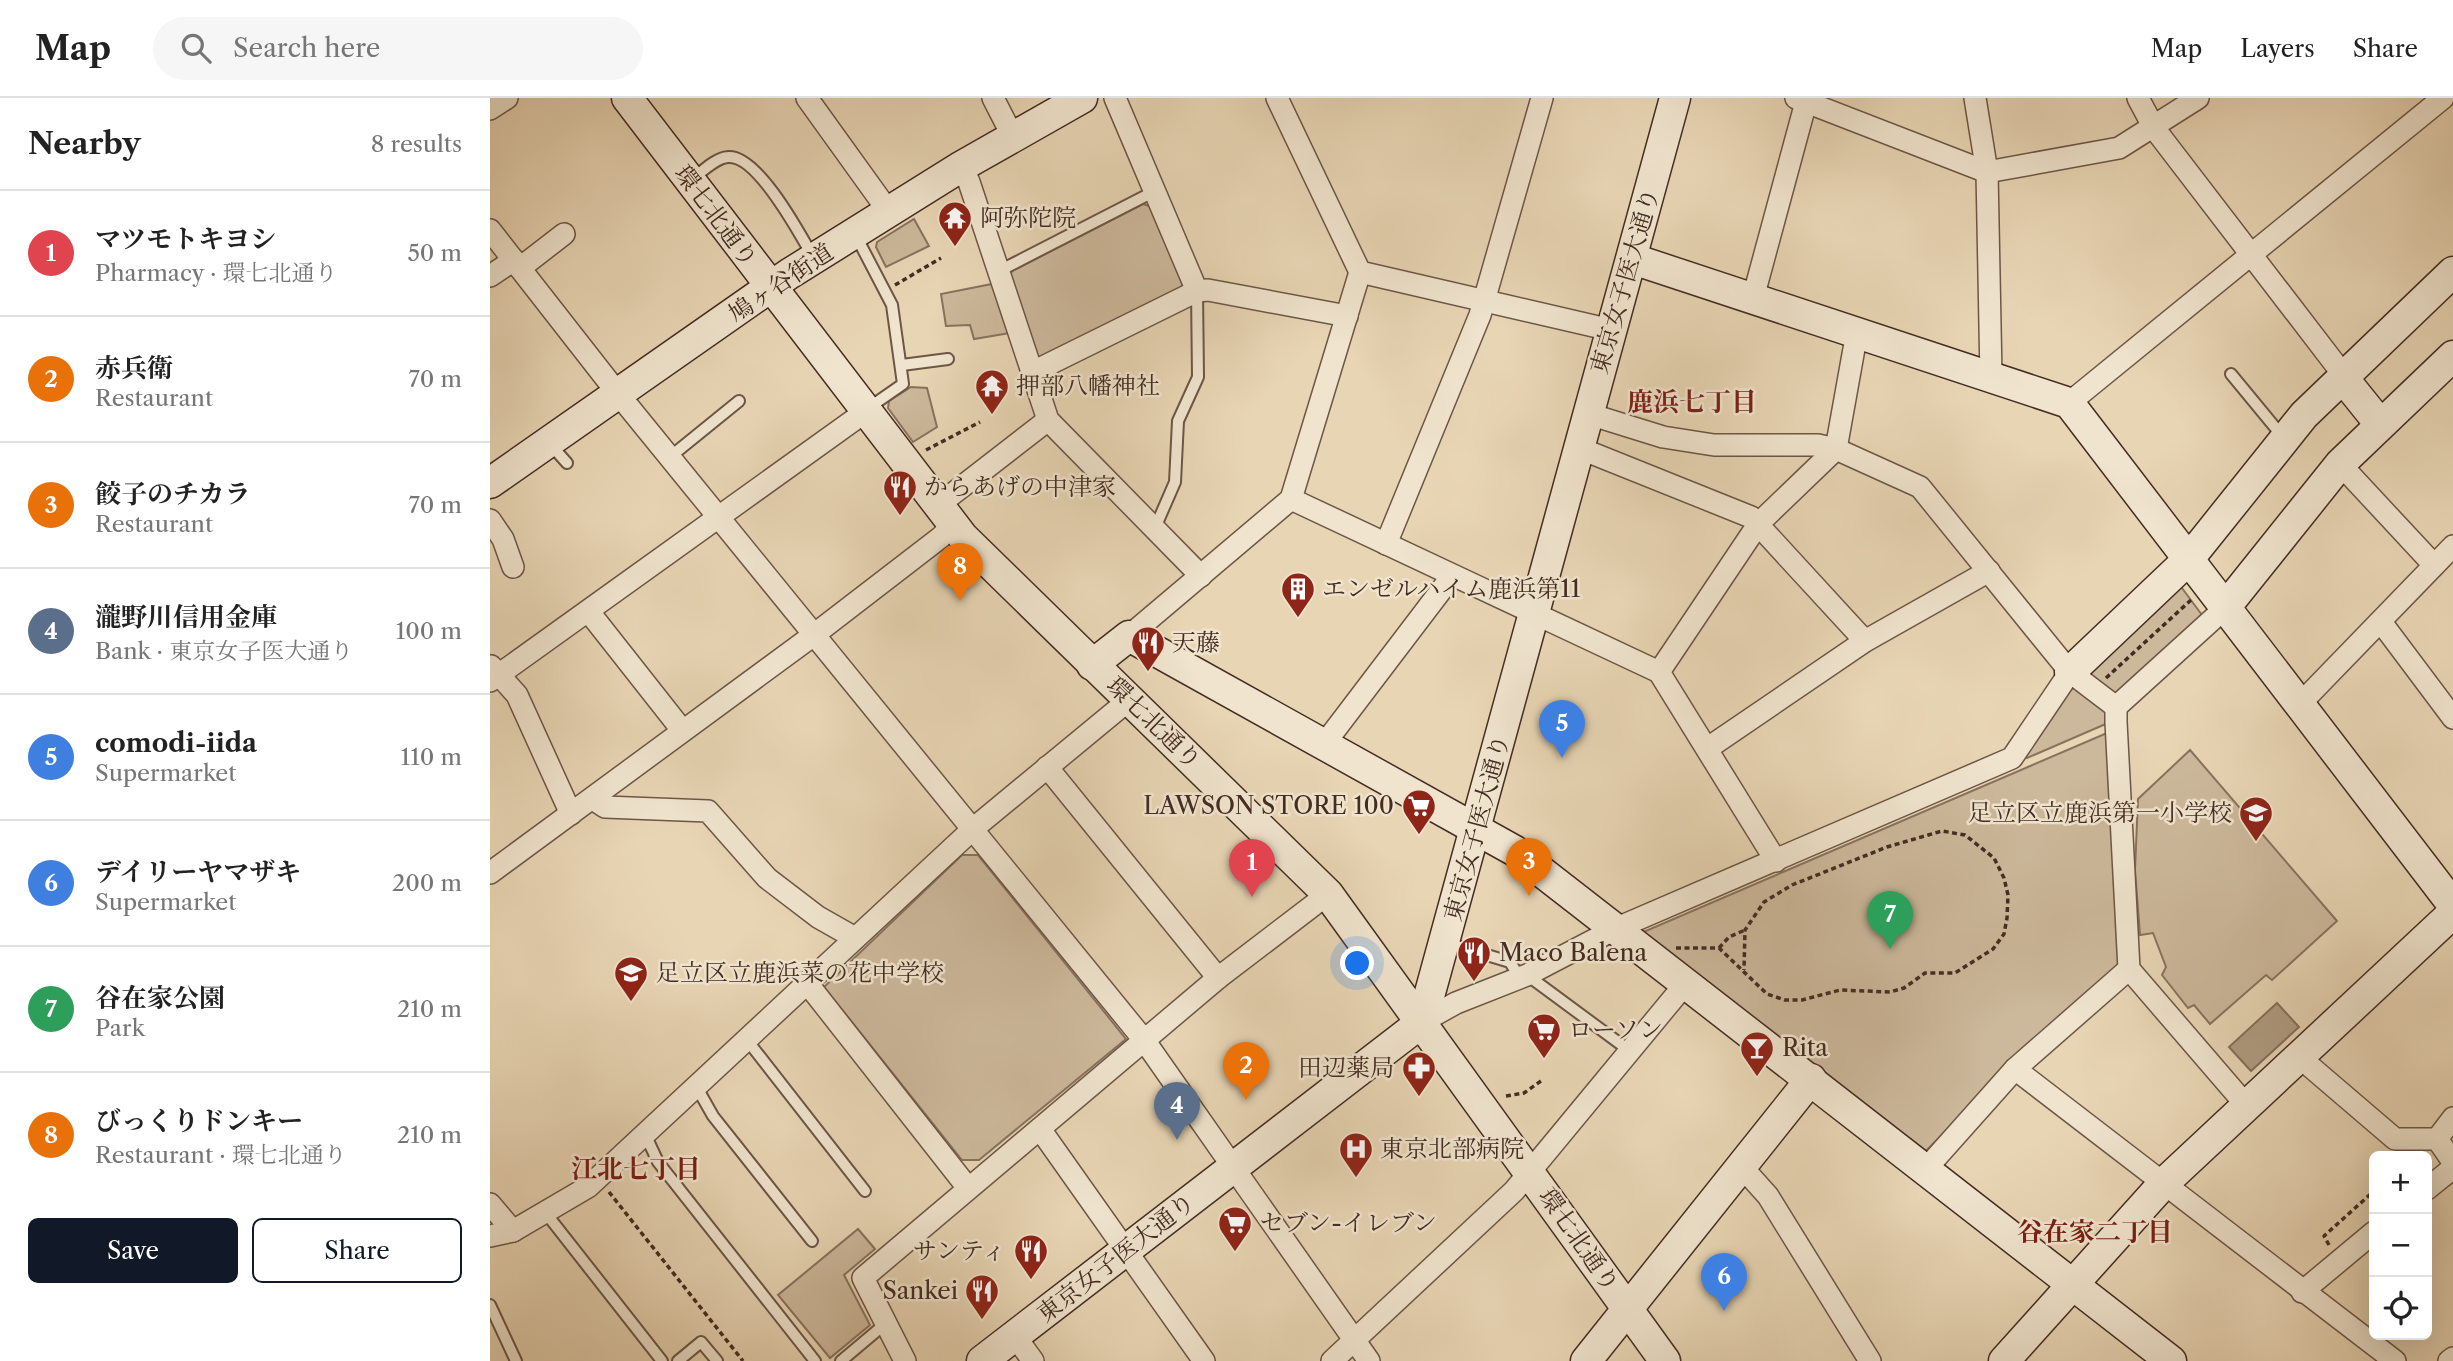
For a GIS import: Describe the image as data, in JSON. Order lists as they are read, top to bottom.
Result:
{
  "streets": {
    "street": ["環七北通り", "東京女子医大通り", "鳩ヶ谷街道"]
  },
  "crossings": [
    ["環七北通り", "東京女子医大通り"],
    ["環七北通り", "鳩ヶ谷街道"]
  ],
  "districts": ["鹿浜七丁目", "江北七丁目", "谷在家二丁目"],
  "places": {
    "temple": ["阿弥陀院", "押部八幡神社"],
    "restaurant": [
      "からあげの中津家",
      "天藤",
      "Maco Balena",
      "サンティ",
      "Sankei"
    ],
    "building": ["エンゼルハイム鹿浜第11"],
    "supermarket": ["LAWSON STORE 100", "ローソン", "セブン-イレブン"],
    "school or university": ["足立区立鹿浜第一小学校", "足立区立鹿浜菜の花中学校"],
    "bar": ["Rita"],
    "pharmacy": ["田辺薬局"],
    "hospital": ["東京北部病院"]
  },
  "page": {
    "header": "Map",
    "search": "Search here",
    "nav": ["Map", "Layers", "Share"],
    "heading": ["Nearby", "8 results"],
    "list": [
      {
        "mark": "1",
        "name": "マツモトキヨシ",
        "note": "Pharmacy · 環七北通り",
        "value": "50 m"
      },
      {
        "mark": "2",
        "name": "赤兵衛",
        "note": "Restaurant",
        "value": "70 m"
      },
      {
        "mark": "3",
        "name": "餃子のチカラ",
        "note": "Restaurant",
        "value": "70 m"
      },
      {
        "mark": "4",
        "name": "瀧野川信用金庫",
        "note": "Bank · 東京女子医大通り",
        "value": "100 m"
      },
      {
        "mark": "5",
        "name": "comodi-iida",
        "note": "Supermarket",
        "value": "110 m"
      },
      {
        "mark": "6",
        "name": "デイリーヤマザキ",
        "note": "Supermarket",
        "value": "200 m"
      },
      {
        "mark": "7",
        "name": "谷在家公園",
        "note": "Park",
        "value": "210 m"
      },
      {
        "mark": "8",
        "name": "びっくりドンキー",
        "note": "Restaurant · 環七北通り",
        "value": "210 m"
      }
    ],
    "pins": [
      "8",
      "5",
      "3",
      "1",
      "7",
      "2",
      "4",
      "6"
    ],
    "map_buttons": ["+", "−"],
    "buttons": ["Save", "Share"]
  }
}
